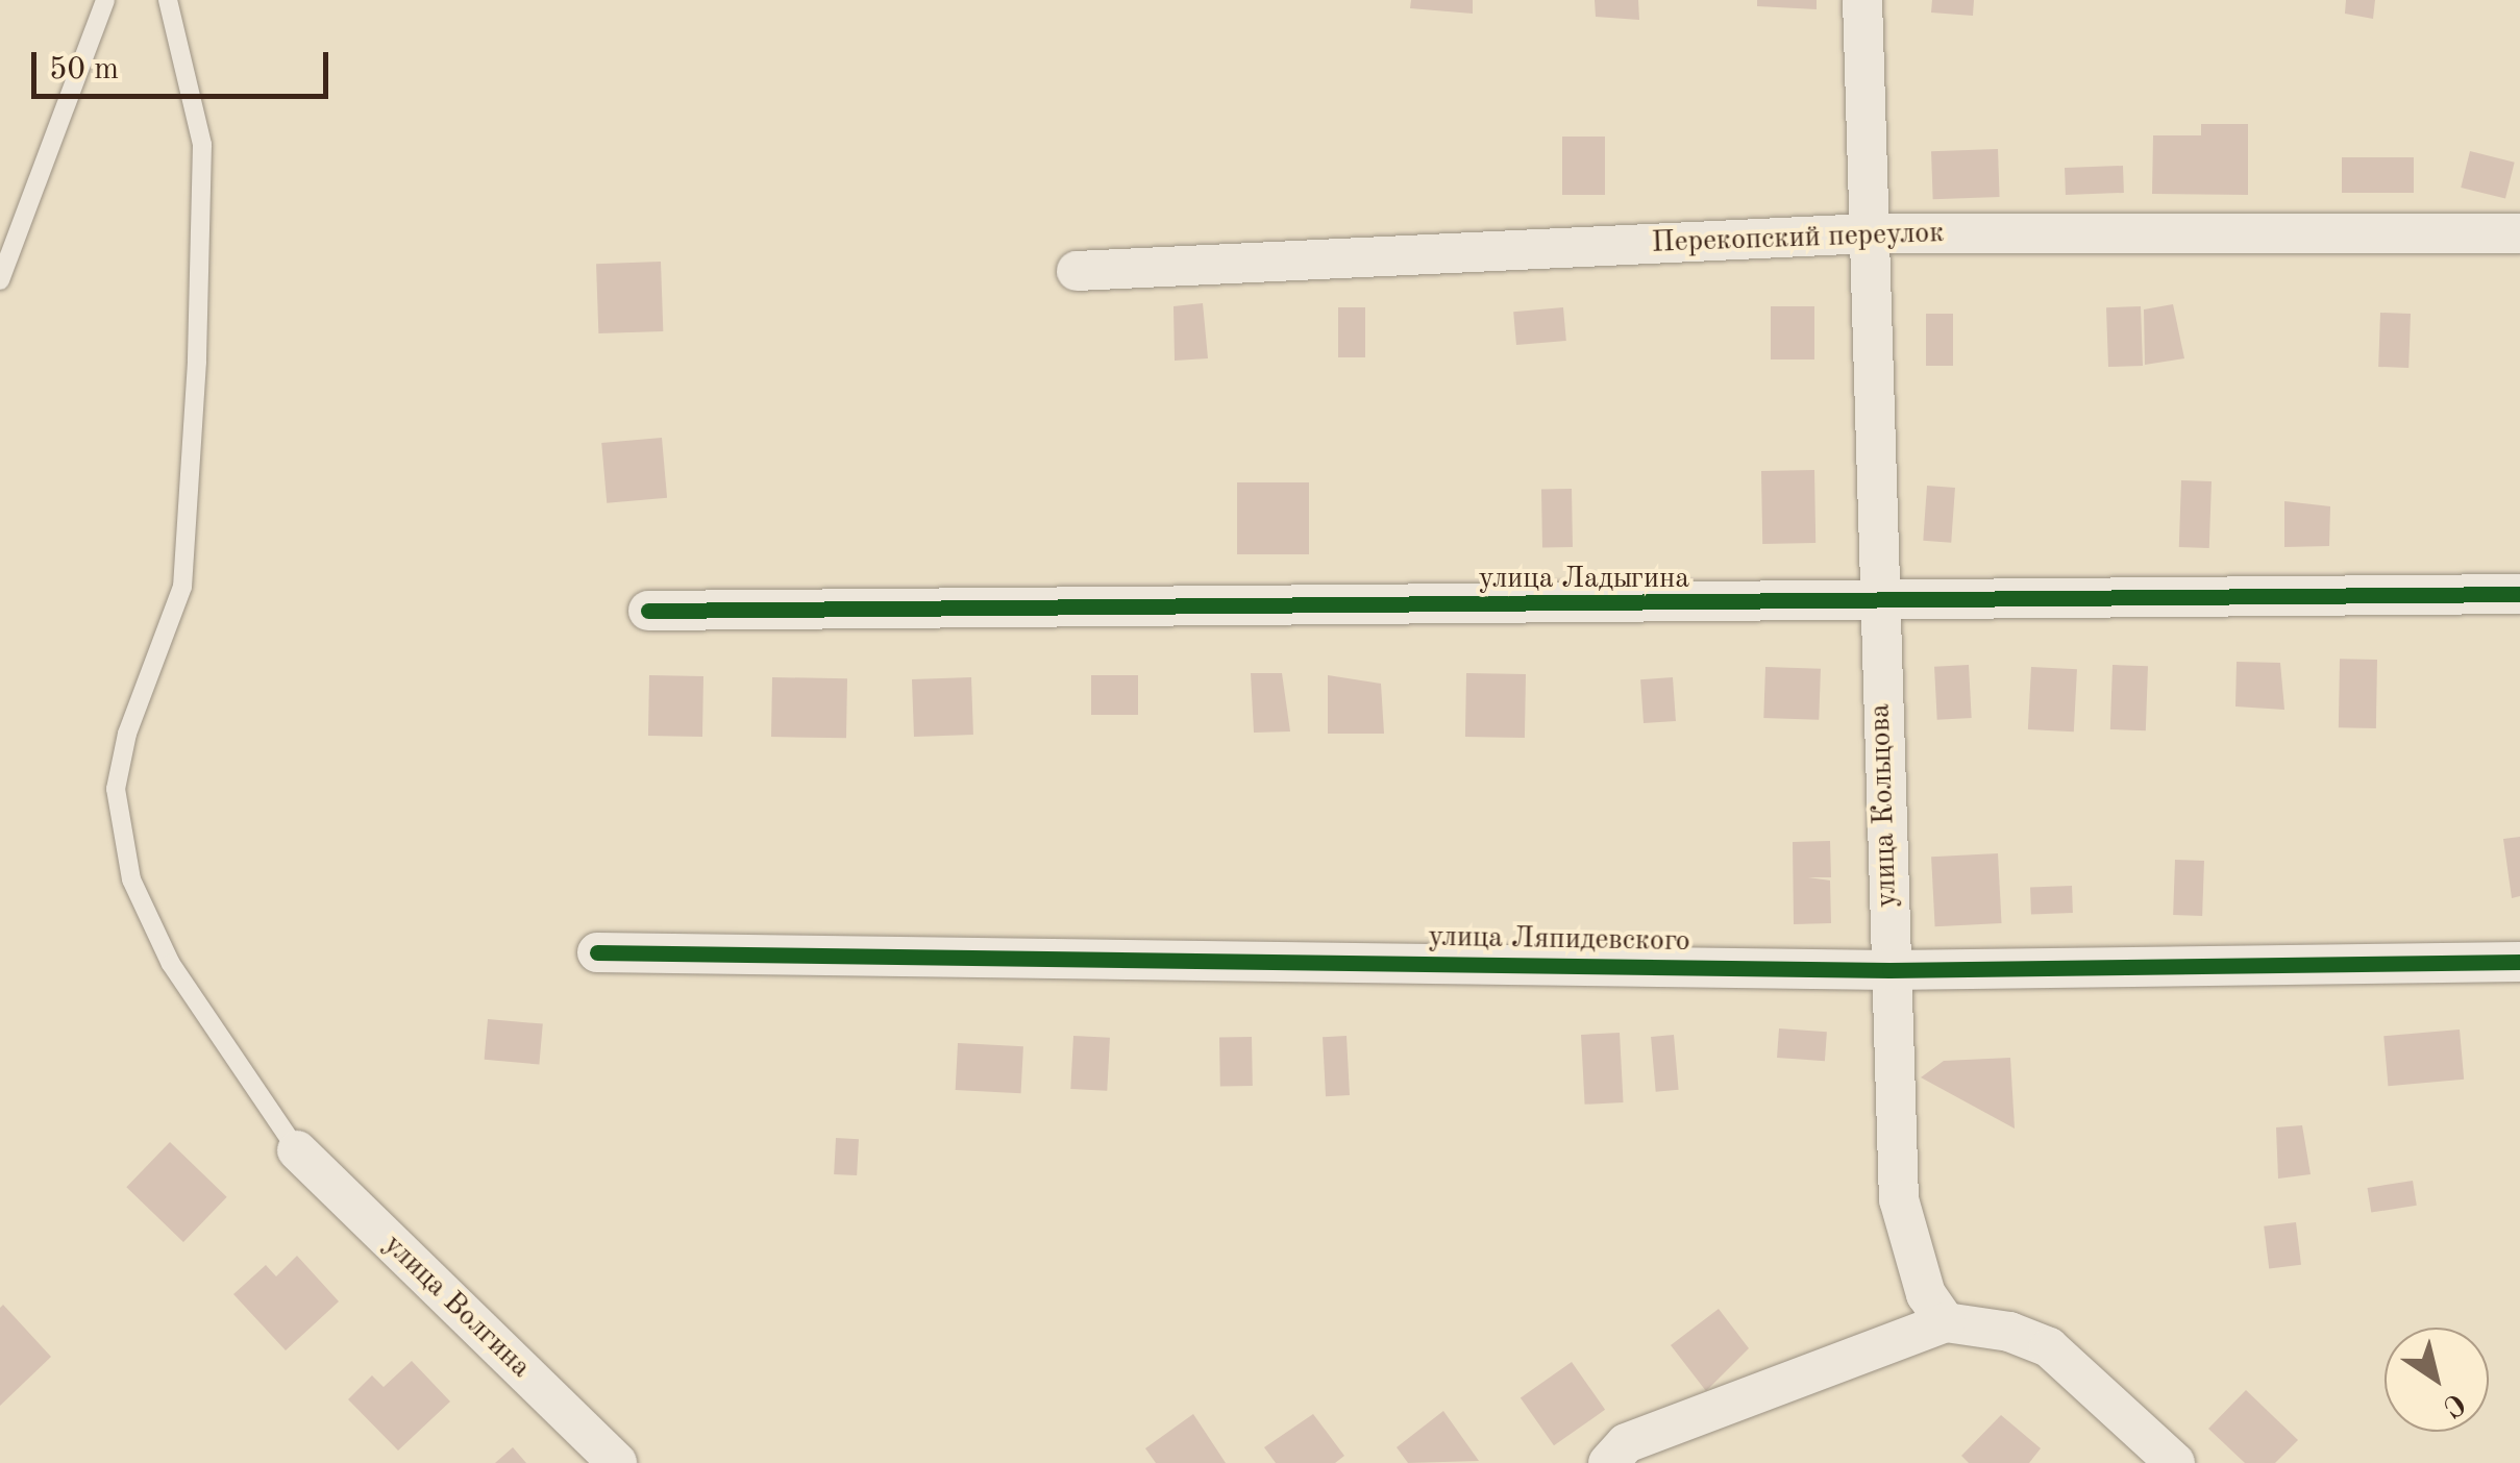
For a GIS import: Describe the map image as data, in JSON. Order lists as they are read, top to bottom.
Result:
{
  "streets": {
    "street": [
      "Перекопский переулок",
      "улица Ладыгина",
      "улица Кольцова",
      "улица Ляпидевского",
      "улица Волгина"
    ]
  },
  "crossings": [
    ["Перекопский переулок", "улица Кольцова"],
    ["улица Ладыгина", "улица Кольцова"],
    ["улица Кольцова", "улица Ляпидевского"]
  ],
  "scale_bar": "50 m",
  "north": "bottom right"
}
